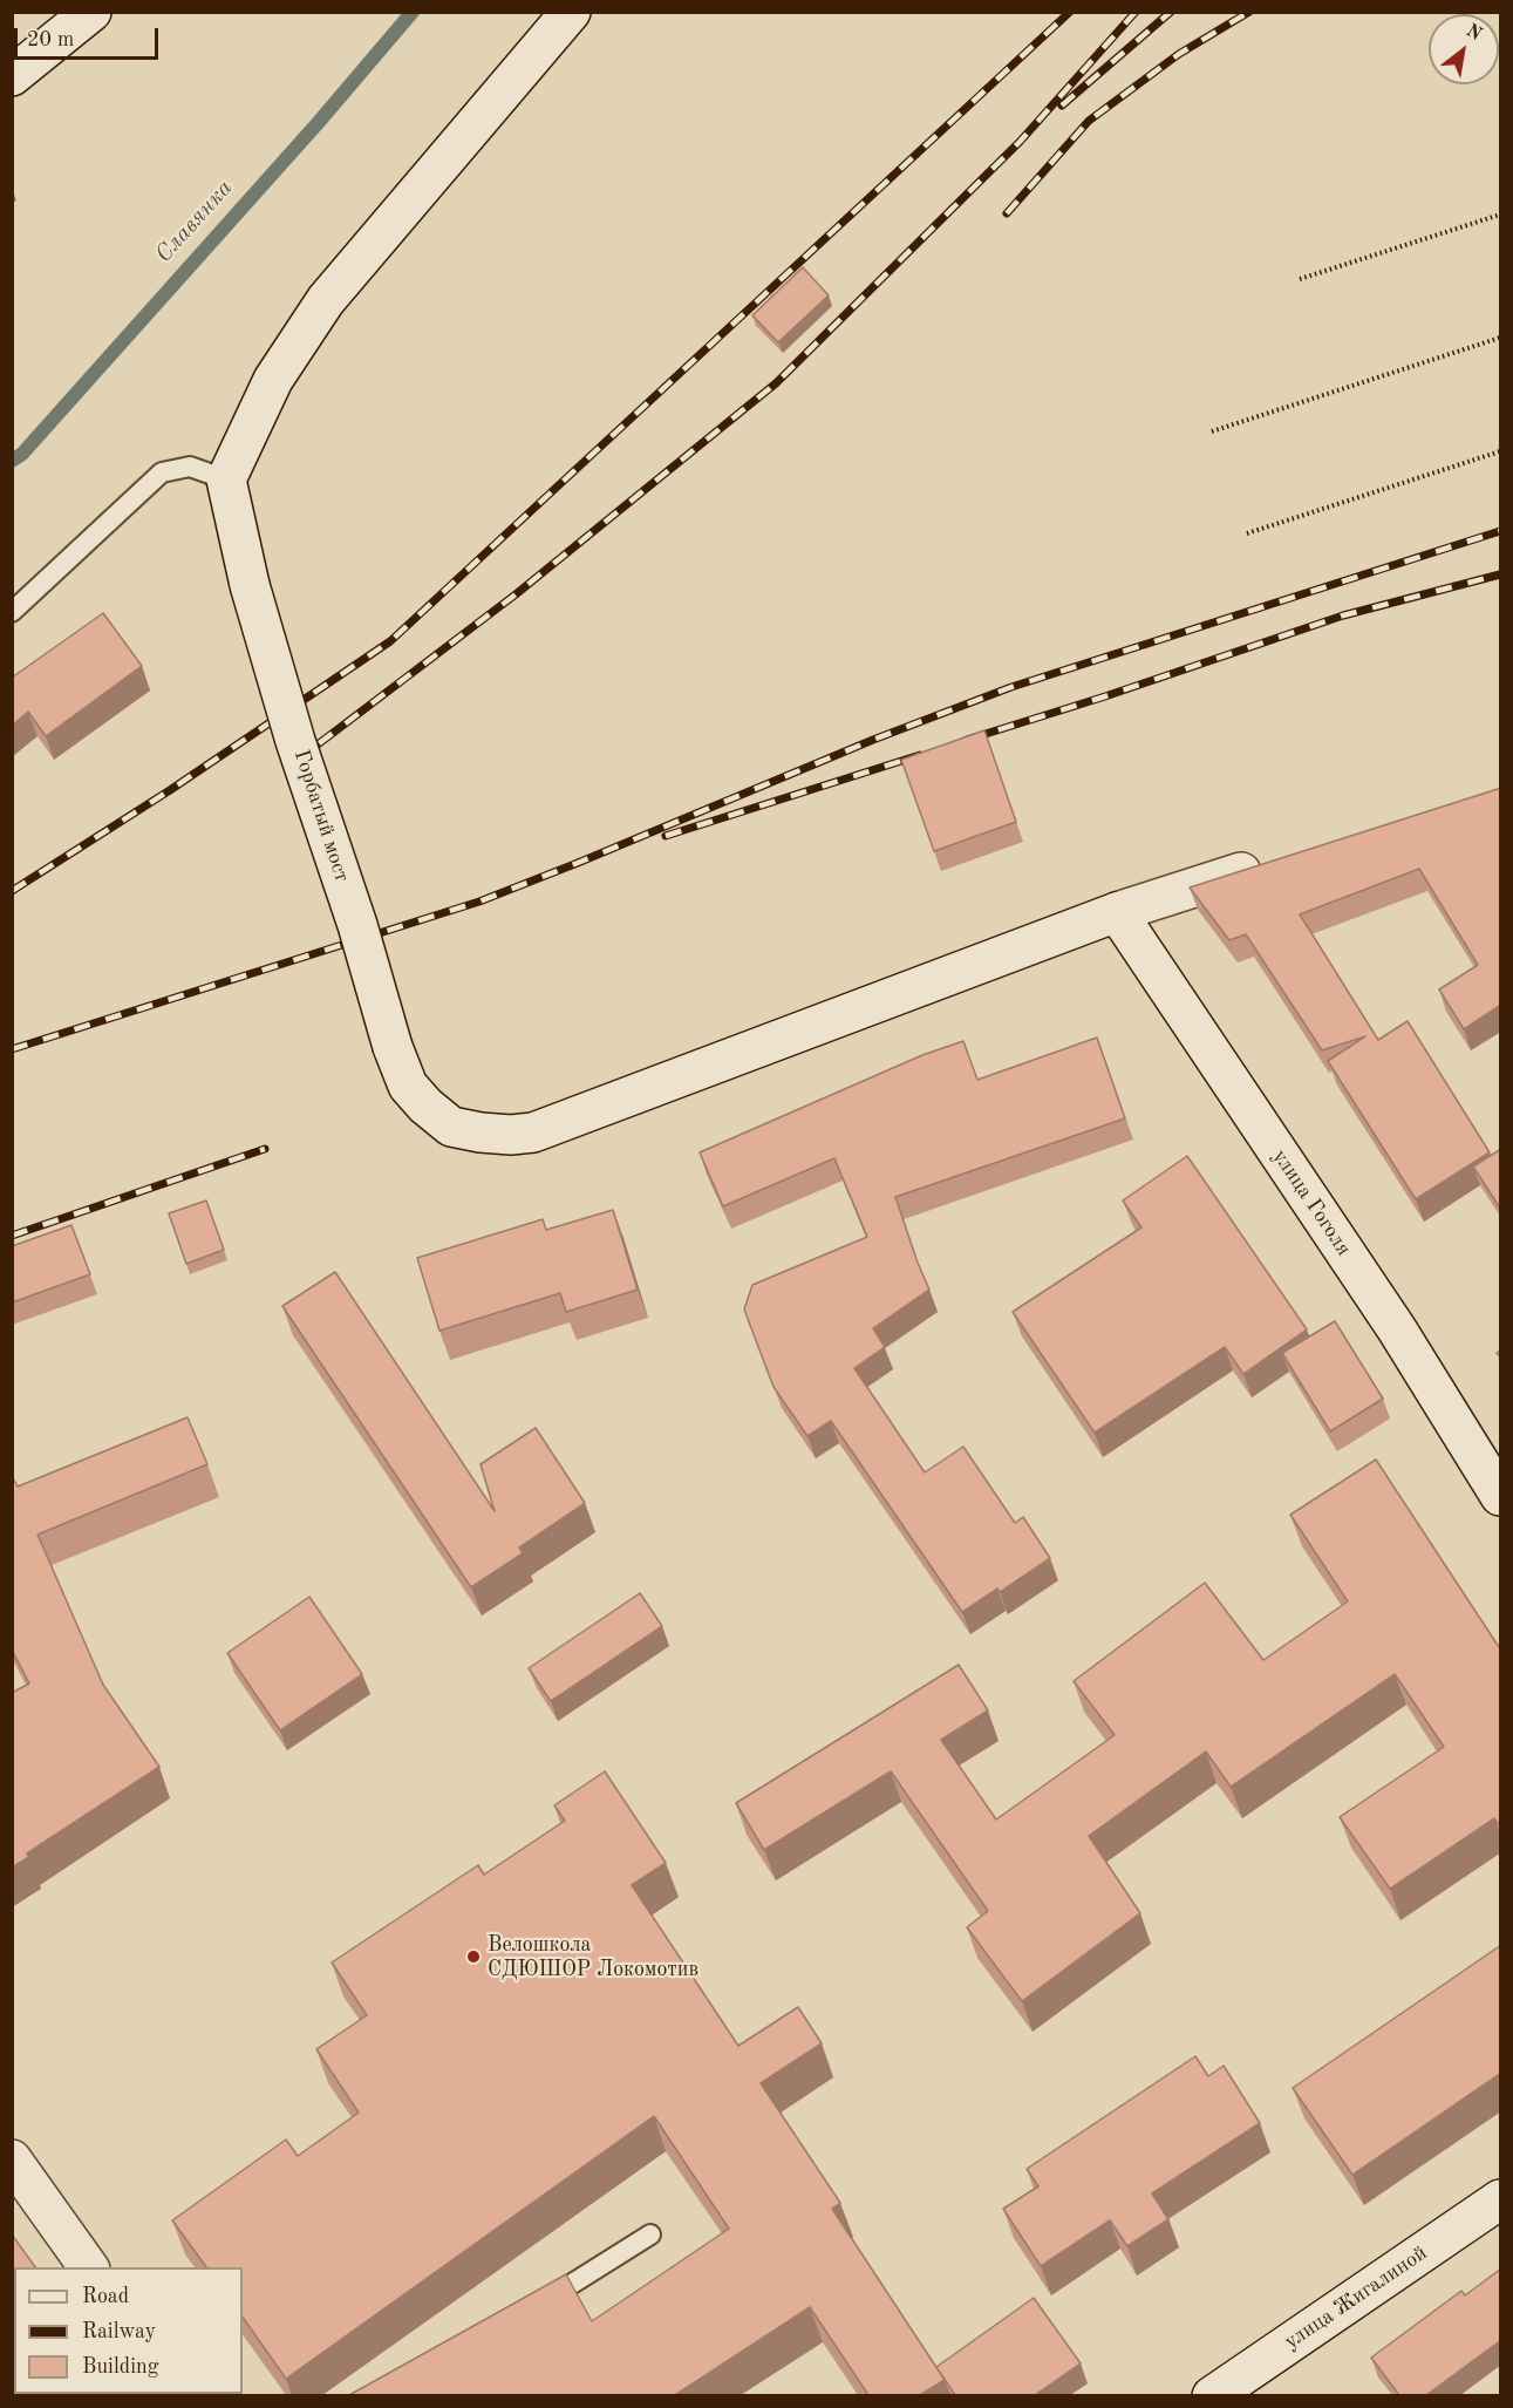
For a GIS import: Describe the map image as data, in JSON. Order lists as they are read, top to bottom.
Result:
{
  "streets": {
    "main road": ["Горбатый мост", "улица Гоголя", "улица Жигалиной"]
  },
  "crossings": [
    ["Горбатый мост", "улица Гоголя"]
  ],
  "water": ["Славянка"],
  "places": ["Велошкола СДЮШОР Локомотив"],
  "legend": ["Road", "Railway", "Building"],
  "scale_bar": "20 m",
  "north": "top right"
}
